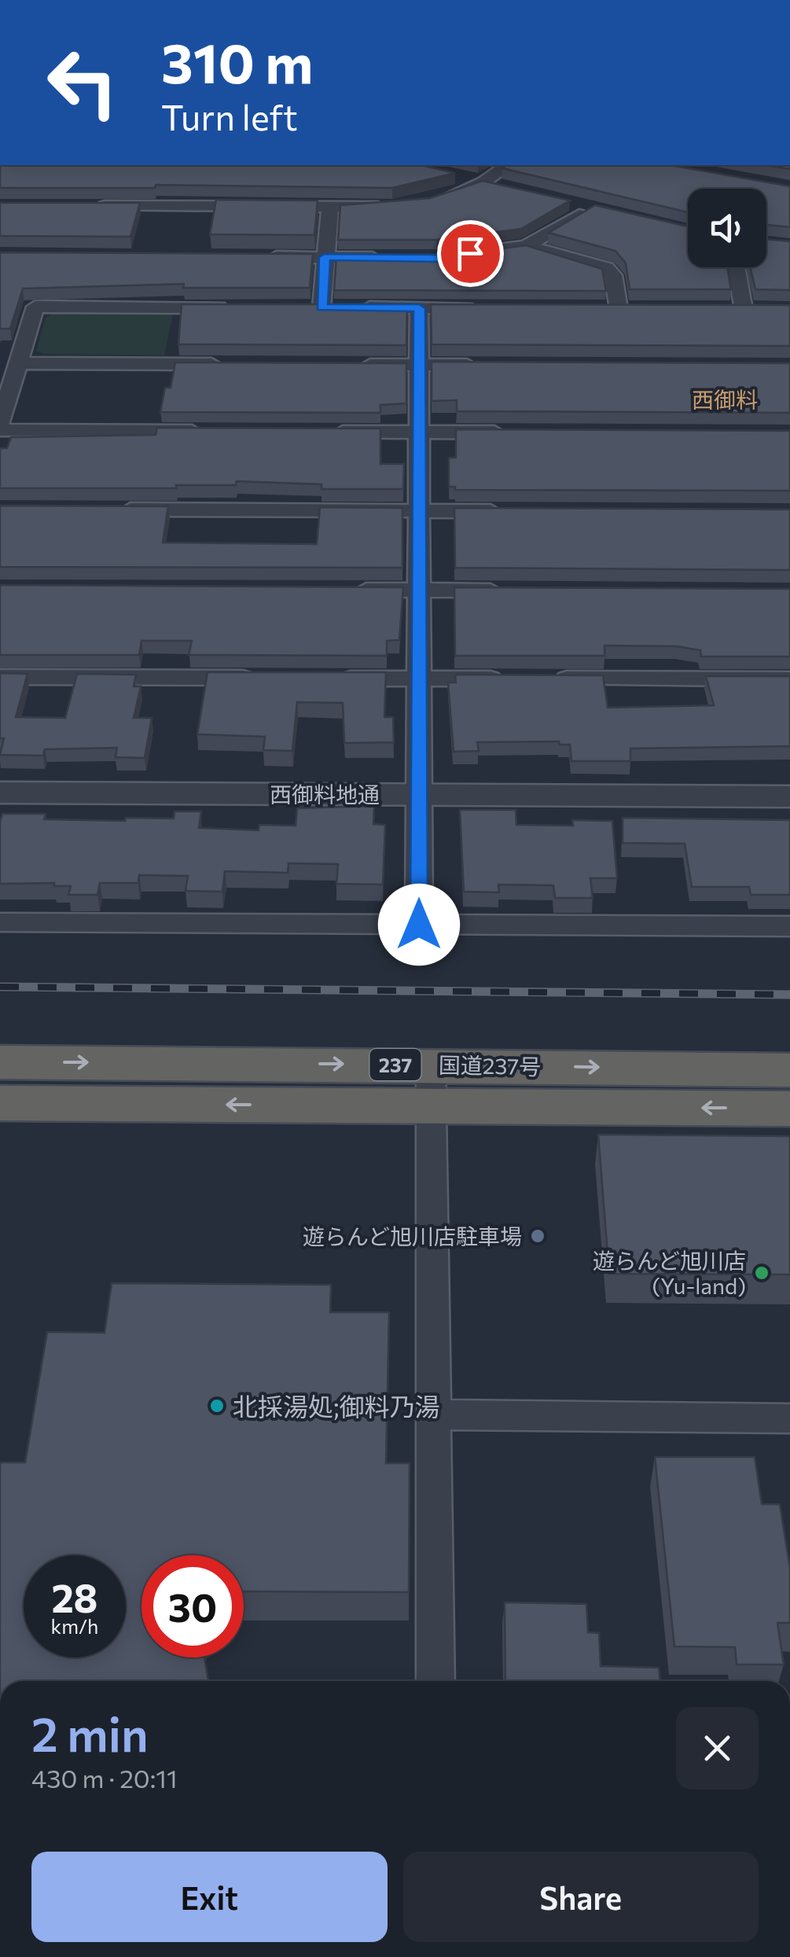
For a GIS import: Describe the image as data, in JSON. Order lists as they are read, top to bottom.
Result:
{
  "streets": {
    "highway": ["237", "国道237号"],
    "street": ["西御料地通"]
  },
  "districts": ["西御料"],
  "places": ["遊らんど旭川店駐車場", "遊らんど旭川店 (Yu-land)", "北採湯処;御料乃湯"],
  "page": {
    "turn": ["310 m", "Turn left"],
    "speed": "28 km/h",
    "limit": "30",
    "heading": ["2 min", "430 m · 20:11"],
    "buttons": ["Exit", "Share"]
  }
}
